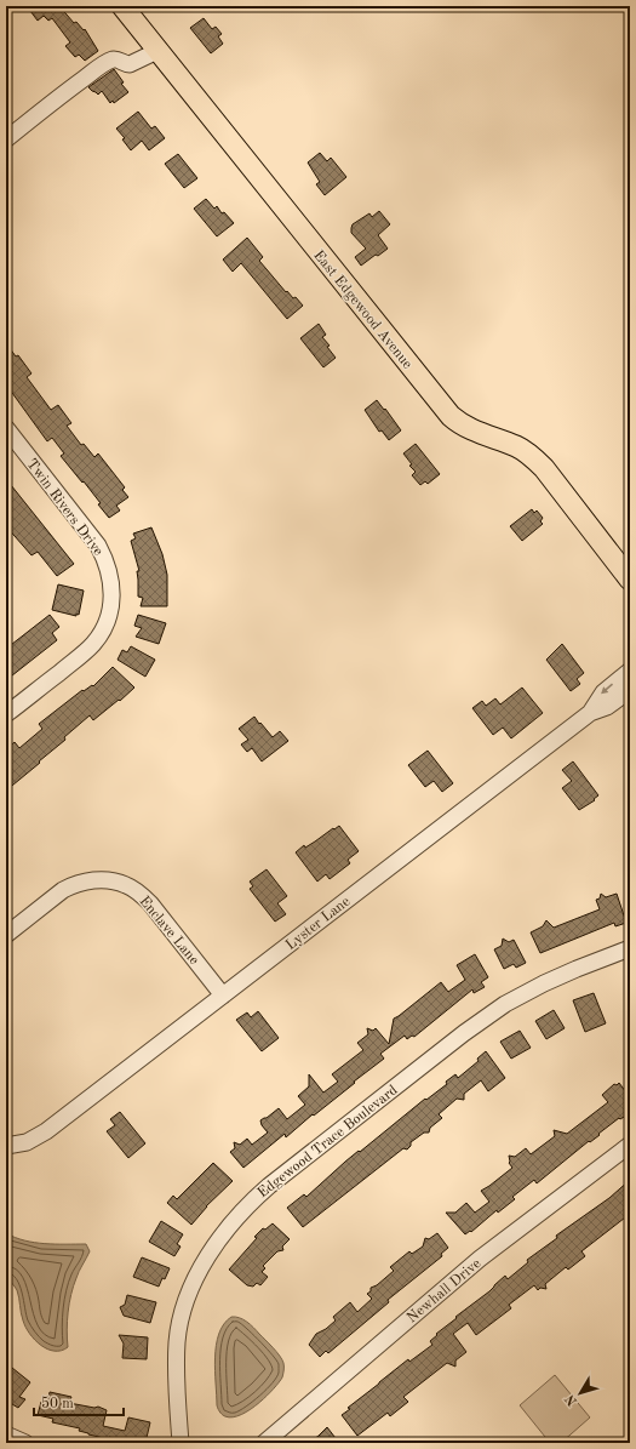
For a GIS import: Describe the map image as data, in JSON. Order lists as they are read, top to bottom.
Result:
{
  "streets": {
    "main road": ["East Edgewood Avenue"],
    "street": [
      "Twin Rivers Drive",
      "Lyster Lane",
      "Enclave Lane",
      "Edgewood Trace Boulevard",
      "Newhall Drive"
    ]
  },
  "crossings": [
    ["Lyster Lane", "Enclave Lane"]
  ],
  "scale_bar": "50 m",
  "north": "bottom left"
}
